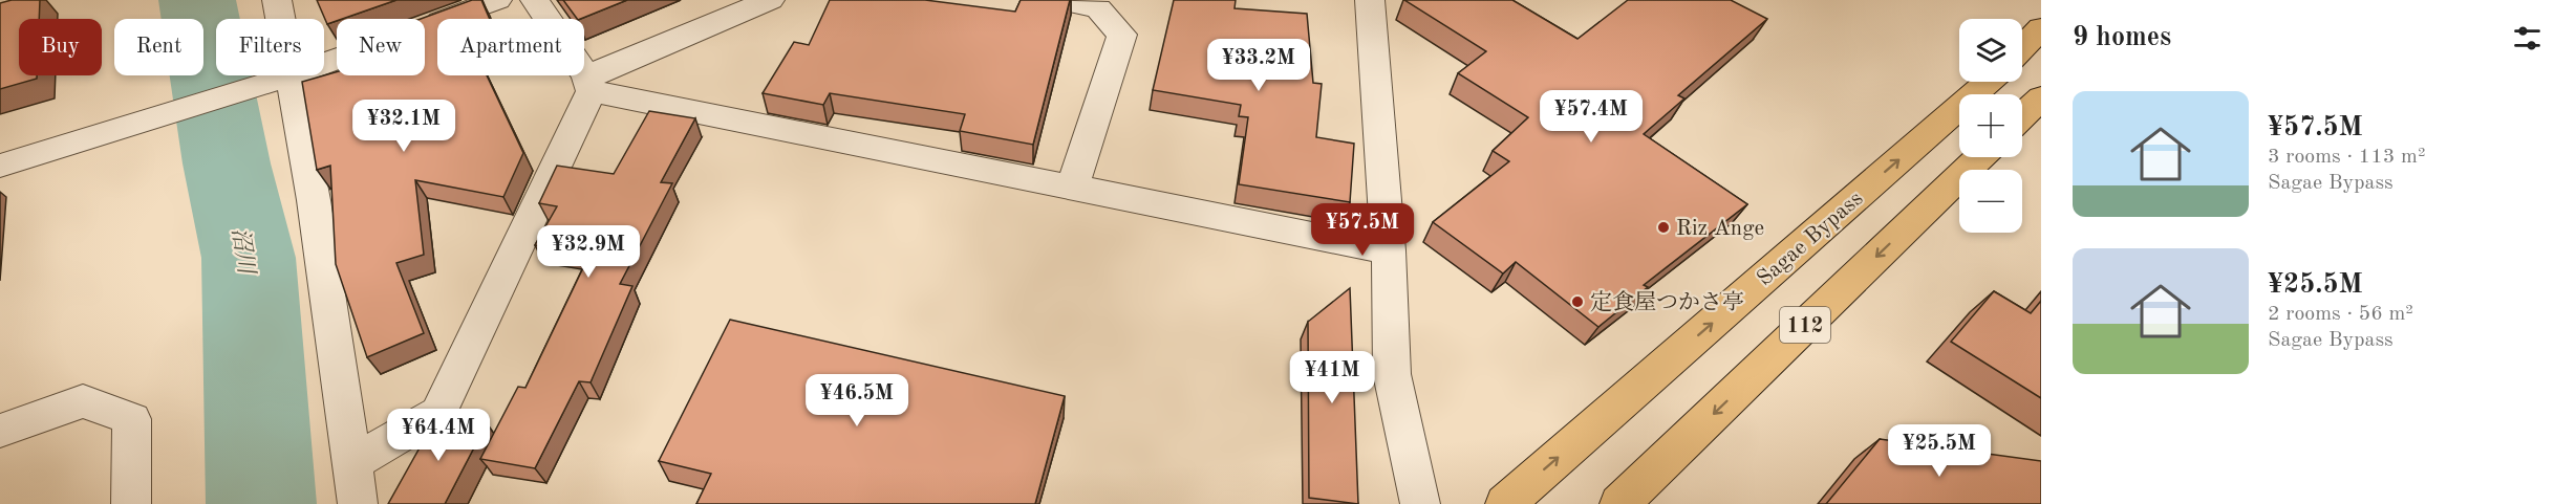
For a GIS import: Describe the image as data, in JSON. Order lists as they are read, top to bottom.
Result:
{
  "streets": {
    "highway": ["Sagae Bypass", "112"]
  },
  "water": ["沼川"],
  "places": ["Riz Ange", "定食屋つかさ亭"],
  "page": {
    "heading": "9 homes",
    "map_buttons": ["+", "−"],
    "chip": [
      "Buy",
      "Rent",
      "Filters",
      "New",
      "Apartment"
    ],
    "price": [
      "¥33.2M",
      "¥57.4M",
      "¥32.1M",
      "¥57.5M",
      "¥32.9M",
      "¥41M",
      "¥46.5M",
      "¥64.4M",
      "¥25.5M"
    ],
    "list": [
      {
        "name": "¥57.5M",
        "note": "3 rooms · 113 m² · Sagae Bypass"
      },
      {
        "name": "¥25.5M",
        "note": "2 rooms · 56 m² · Sagae Bypass"
      }
    ]
  }
}
